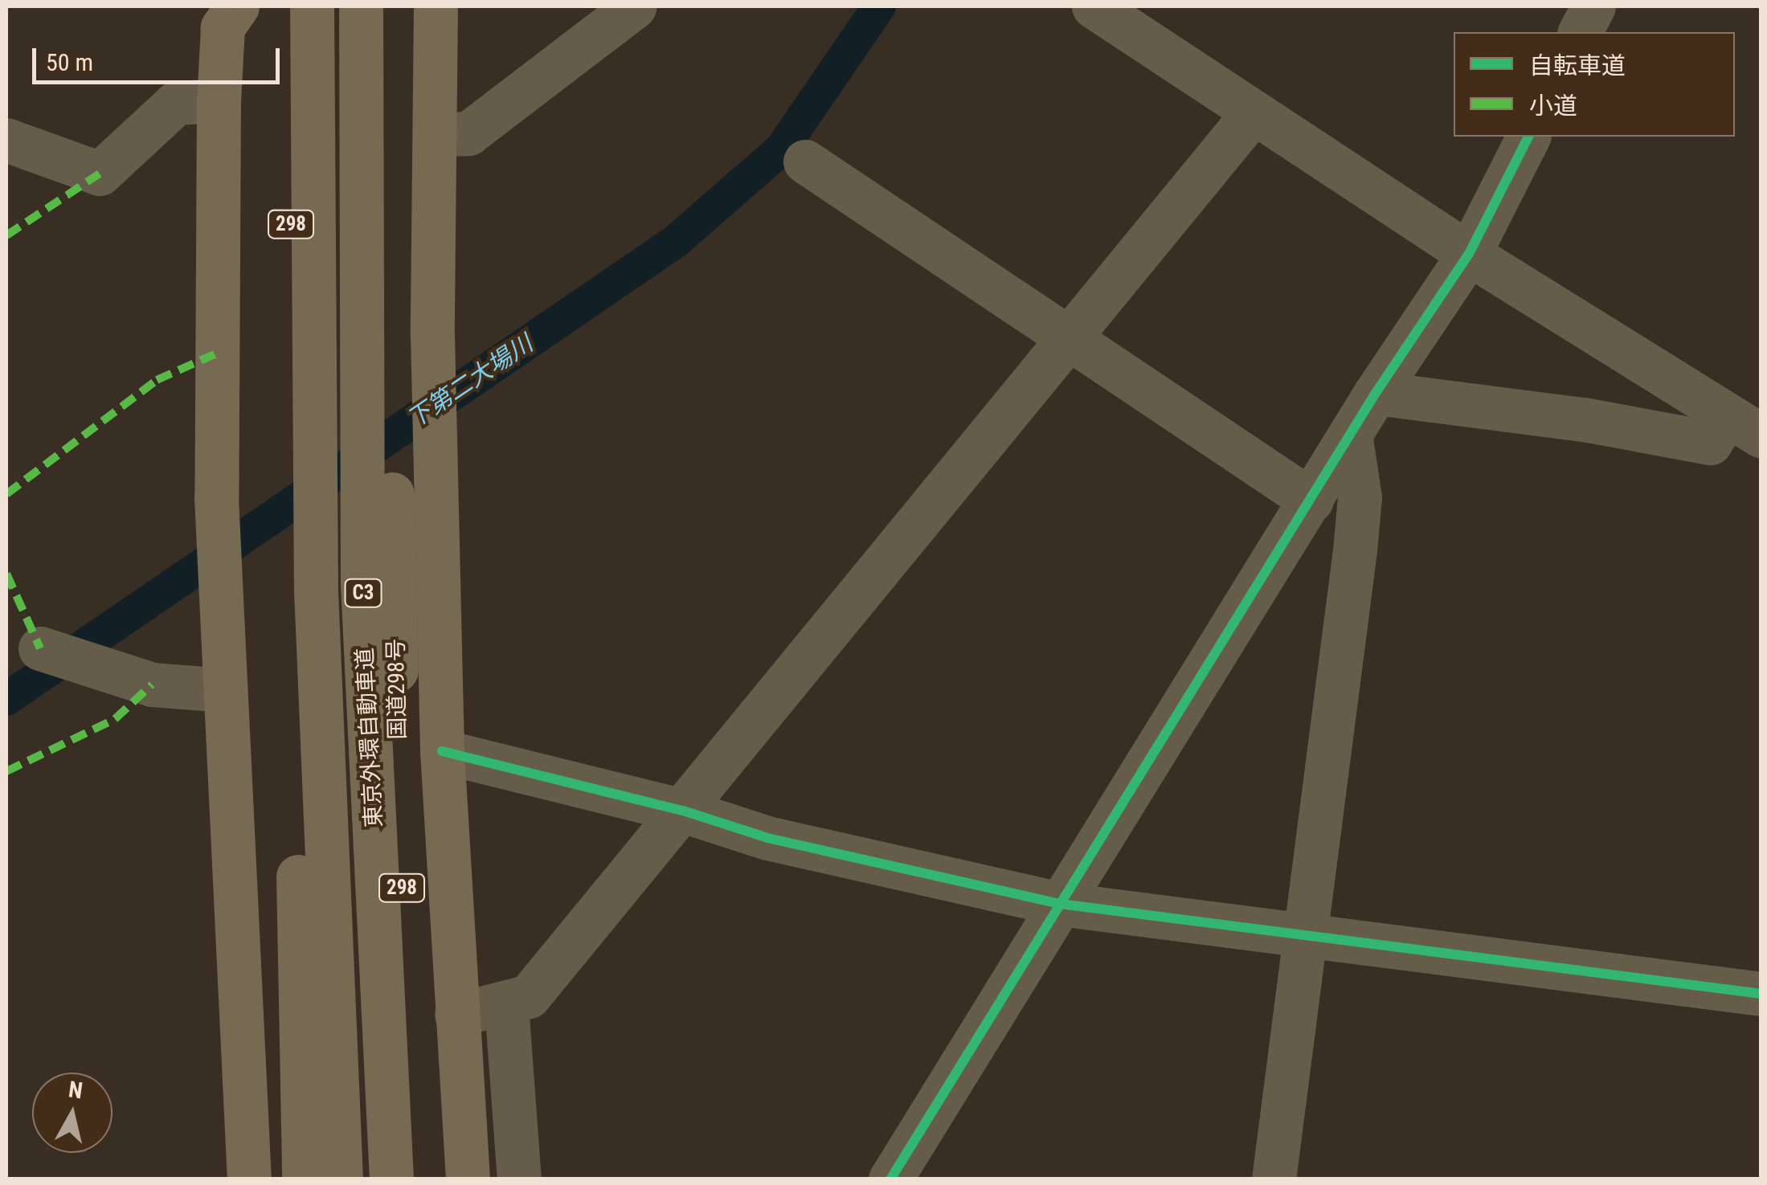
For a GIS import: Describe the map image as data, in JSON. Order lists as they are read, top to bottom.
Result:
{
  "streets": {
    "highway": [
      "298",
      "C3",
      "国道298号",
      "東京外環自動車道"
    ]
  },
  "water": ["下第二大場川"],
  "legend": ["自転車道", "小道"],
  "scale_bar": "50 m",
  "north": "top"
}
